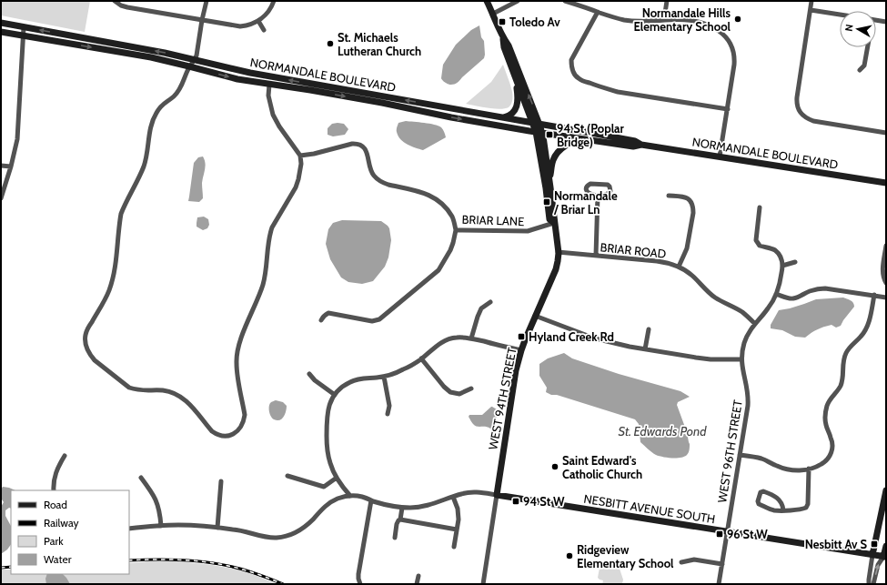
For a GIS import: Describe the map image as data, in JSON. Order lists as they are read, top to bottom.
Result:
{
  "streets": {
    "main road": ["NORMANDALE BOULEVARD", "WEST 94TH STREET", "NESBITT AVENUE SOUTH"],
    "street": ["BRIAR LANE", "BRIAR ROAD", "WEST 96TH STREET"]
  },
  "crossings": [
    ["NORMANDALE BOULEVARD", "WEST 94TH STREET"],
    ["BRIAR LANE", "WEST 94TH STREET"],
    ["BRIAR ROAD", "WEST 94TH STREET"],
    ["BRIAR ROAD", "WEST 96TH STREET"],
    ["WEST 94TH STREET", "NESBITT AVENUE SOUTH"],
    ["WEST 96TH STREET", "NESBITT AVENUE SOUTH"]
  ],
  "water": ["St. Edwards Pond"],
  "places": {
    "other": [
      "Normandale Hills Elementary School",
      "St. Michaels Lutheran Church",
      "Saint Edward's Catholic Church",
      "Ridgeview Elementary School"
    ],
    "transit": [
      "Toledo Av",
      "94 St (Poplar Bridge)",
      "Normandale / Briar Ln",
      "Hyland Creek Rd",
      "94 St W",
      "96 St W",
      "Nesbitt Av S"
    ]
  },
  "legend": [
    "Road",
    "Railway",
    "Park",
    "Water"
  ],
  "north": "left"
}
